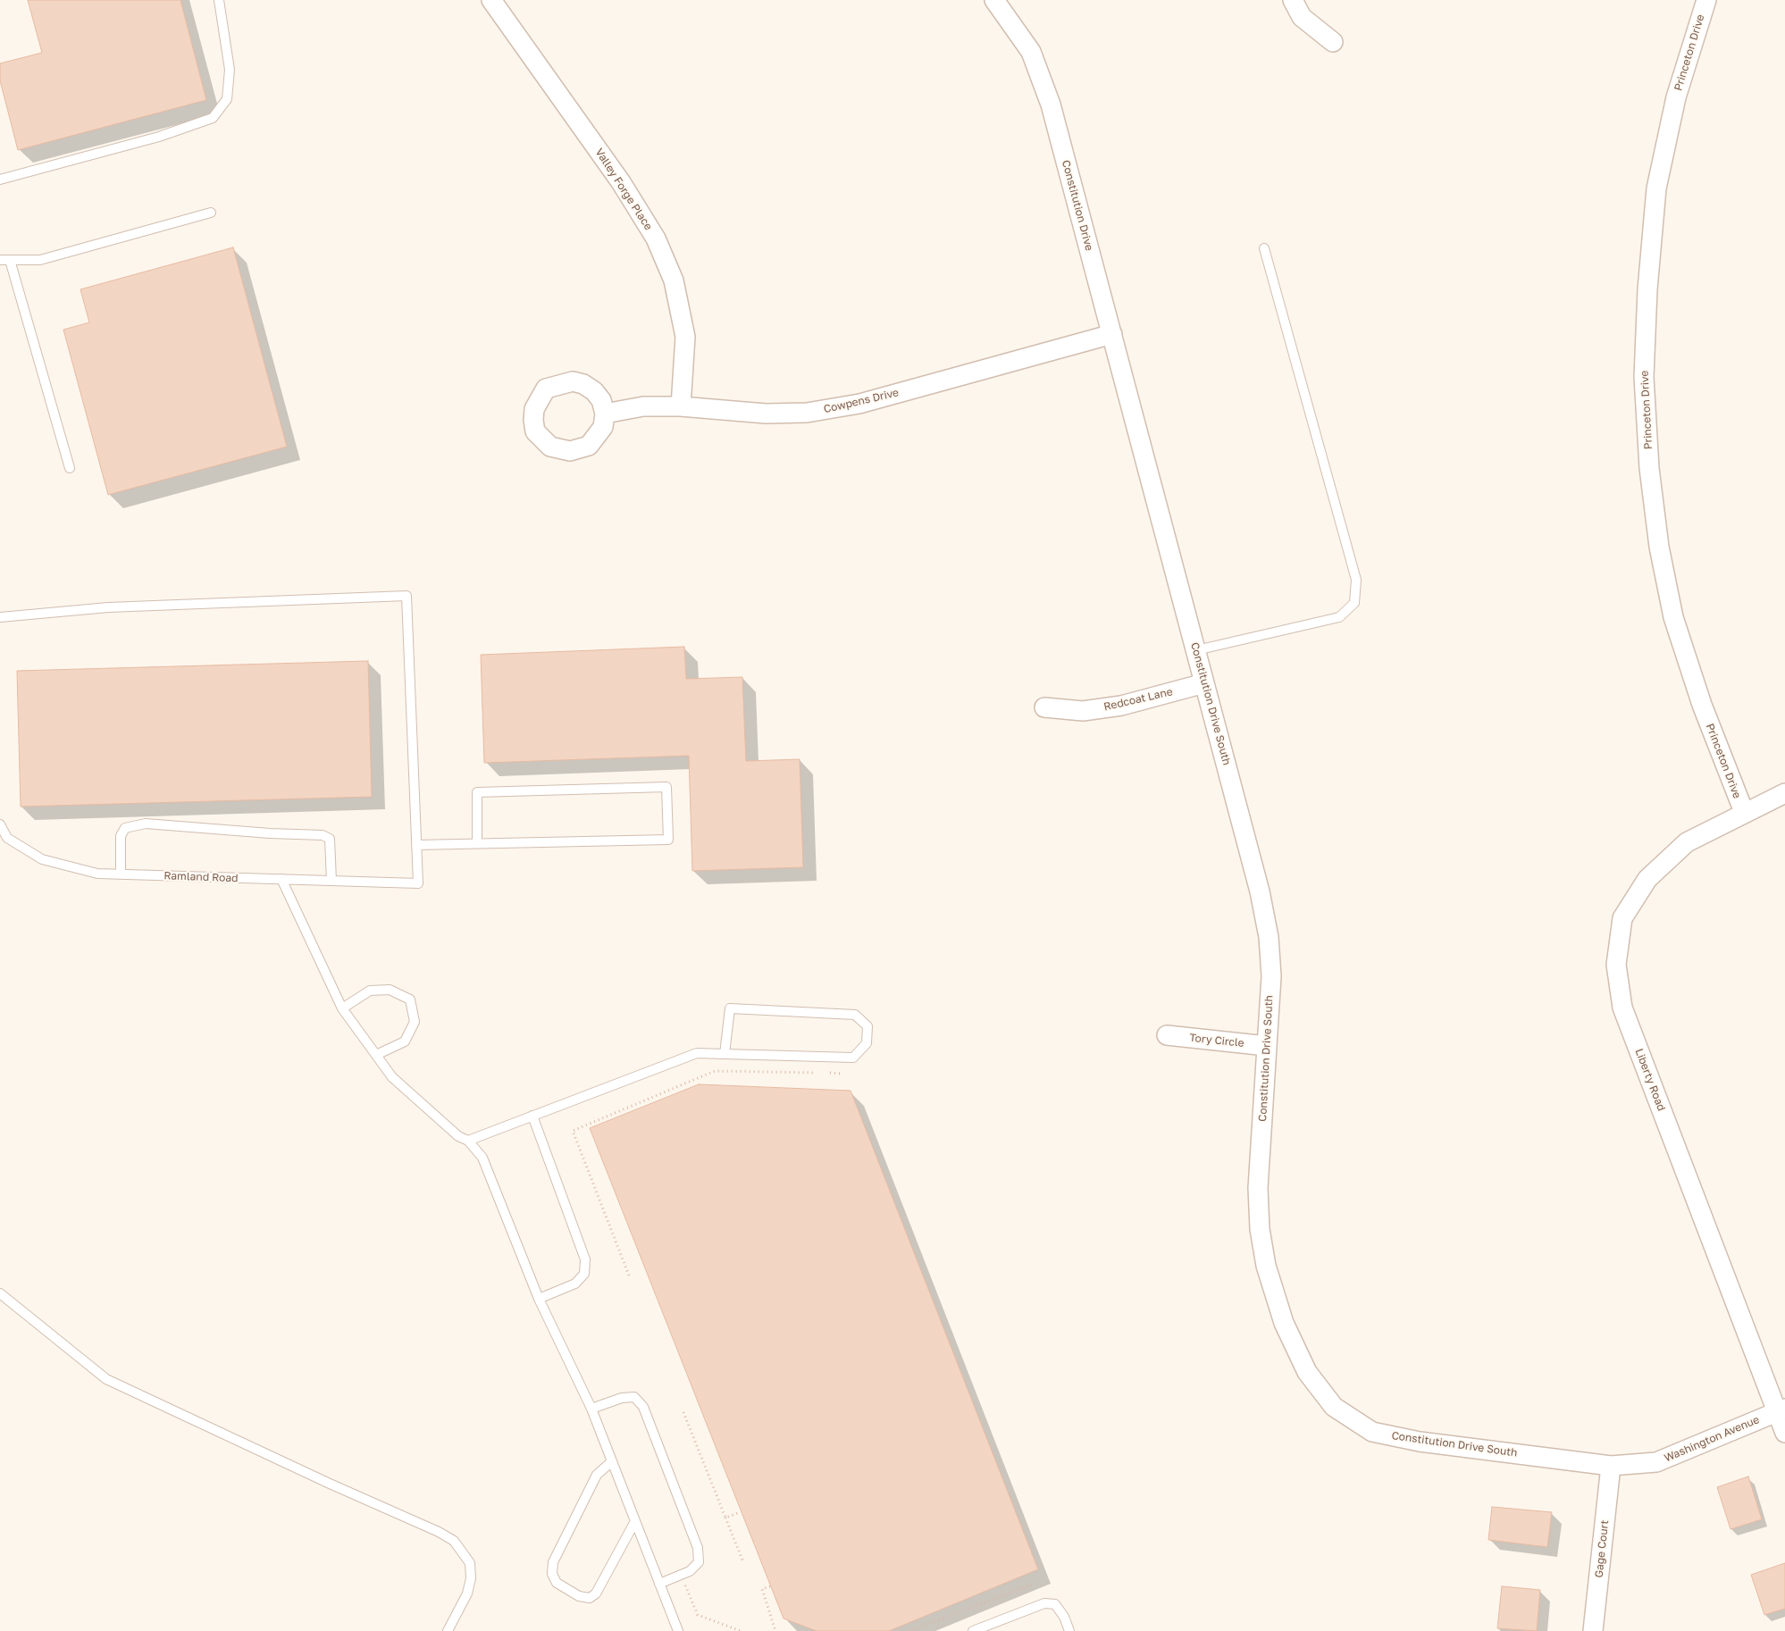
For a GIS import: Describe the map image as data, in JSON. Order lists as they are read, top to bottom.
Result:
{
  "streets": {
    "street": [
      "Princeton Drive",
      "Valley Forge Place",
      "Constitution Drive",
      "Cowpens Drive",
      "Redcoat Lane",
      "Constitution Drive South",
      "Tory Circle",
      "Liberty Road",
      "Washington Avenue",
      "Gage Court"
    ],
    "lane": ["Ramland Road"]
  },
  "crossings": [
    ["Princeton Drive", "Liberty Road"],
    ["Valley Forge Place", "Cowpens Drive"],
    ["Constitution Drive", "Cowpens Drive"],
    ["Constitution Drive", "Constitution Drive South"],
    ["Redcoat Lane", "Constitution Drive South"],
    ["Constitution Drive South", "Tory Circle"],
    ["Constitution Drive South", "Washington Avenue"],
    ["Constitution Drive South", "Gage Court"],
    ["Liberty Road", "Washington Avenue"],
    ["Washington Avenue", "Gage Court"]
  ]
}
